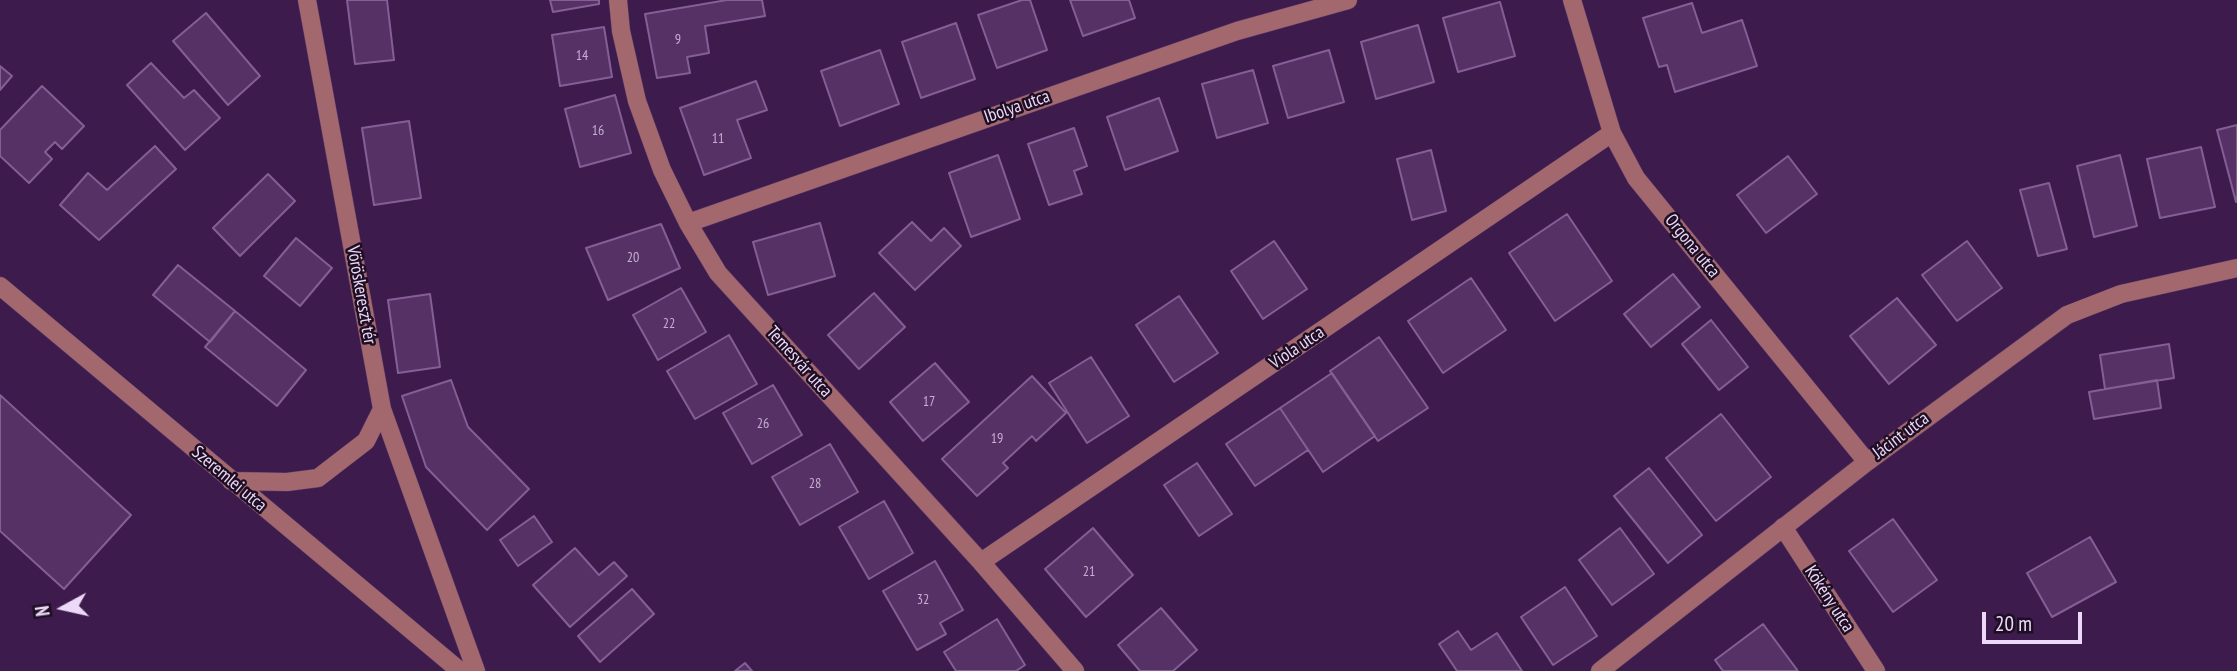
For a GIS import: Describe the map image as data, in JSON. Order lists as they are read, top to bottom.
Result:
{
  "streets": {
    "street": [
      "Ibolya utca",
      "Orgona utca",
      "Vöröskereszt tér",
      "Viola utca",
      "Temesvár utca",
      "Jácint utca",
      "Szeremlei utca",
      "Kökény utca"
    ]
  },
  "crossings": [
    ["Ibolya utca", "Temesvár utca"],
    ["Orgona utca", "Viola utca"],
    ["Orgona utca", "Jácint utca"],
    ["Viola utca", "Temesvár utca"],
    ["Jácint utca", "Kökény utca"]
  ],
  "house_numbers": [
    "9",
    "14",
    "16",
    "11",
    "20",
    "22",
    "17",
    "26",
    "19",
    "28",
    "21",
    "32"
  ],
  "scale_bar": "20 m",
  "north": "left"
}
